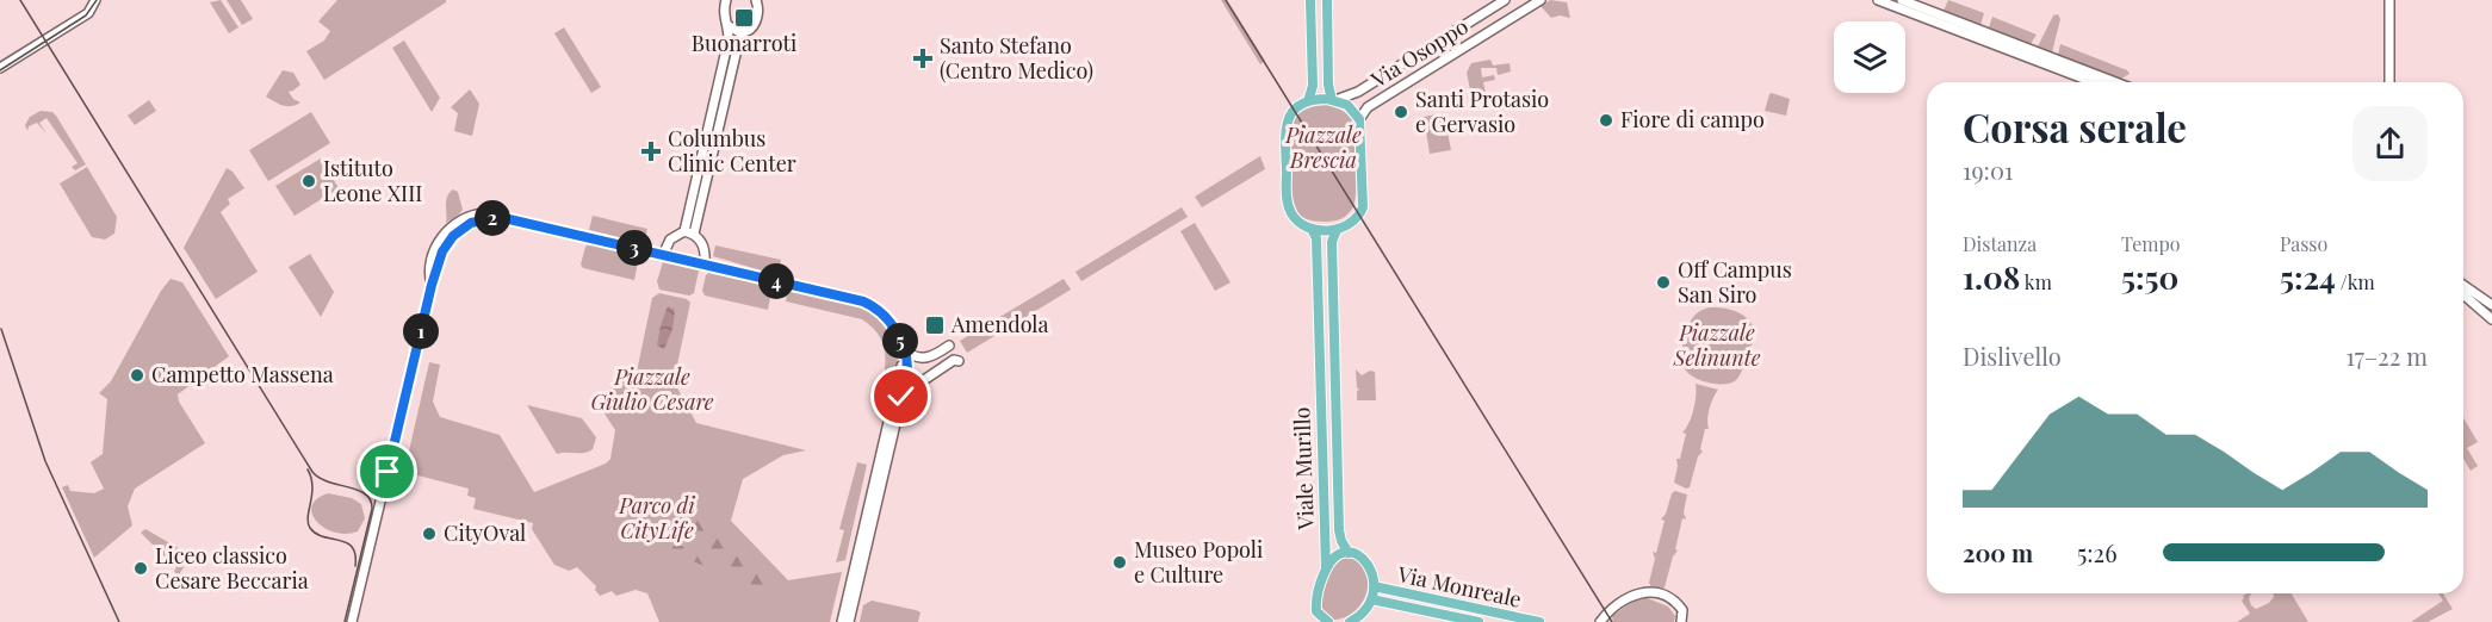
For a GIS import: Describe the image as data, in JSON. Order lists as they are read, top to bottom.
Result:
{
  "streets": {
    "main road": ["Via Osoppo", "Viale Murillo", "Via Monreale"]
  },
  "crossings": [
    ["Via Osoppo", "Viale Murillo"]
  ],
  "parks": [
    "Piazzale Brescia",
    "Piazzale Selinunte",
    "Piazzale Giulio Cesare",
    "Parco di CityLife"
  ],
  "places": {
    "transit": ["Buonarroti", "Amendola"],
    "health": ["Santo Stefano (Centro Medico)", "Columbus Clinic Center"],
    "other": [
      "Santi Protasio e Gervasio",
      "Fiore di campo",
      "Istituto Leone XIII",
      "Off Campus San Siro",
      "Campetto Massena",
      "CityOval",
      "Museo Popoli e Culture",
      "Liceo classico Cesare Beccaria"
    ]
  },
  "page": {
    "heading": ["Corsa serale", "19:01"],
    "pins": [
      "2",
      "3",
      "4",
      "1",
      "5"
    ],
    "stats": [
      ["Distanza", "1.08 km"],
      ["Tempo", "5:50"],
      ["Passo", "5:24 /km"]
    ],
    "chart": ["Dislivello", "17–22 m"],
    "list": [
      {
        "name": "200 m",
        "note": "5:26"
      }
    ]
  }
}
